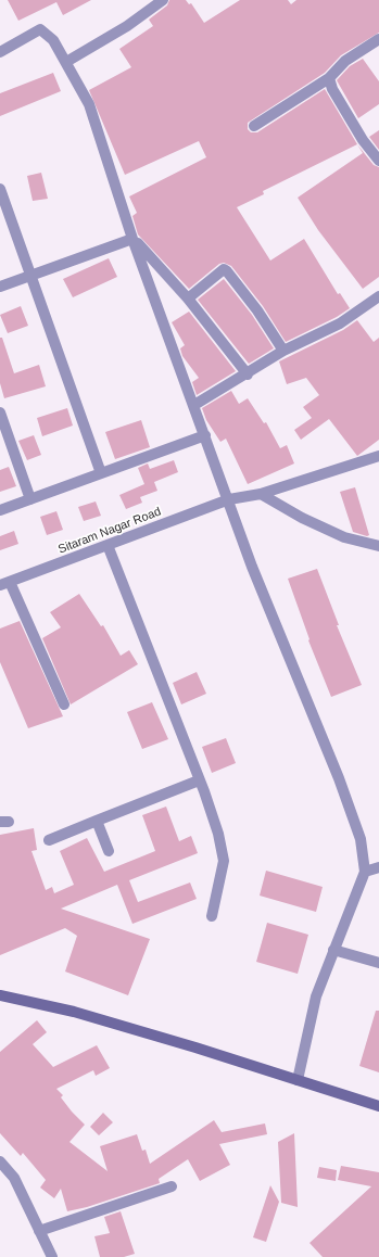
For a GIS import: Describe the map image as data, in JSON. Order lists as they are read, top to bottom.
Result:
{
  "streets": {
    "street": ["Sitaram Nagar Road"]
  }
}
